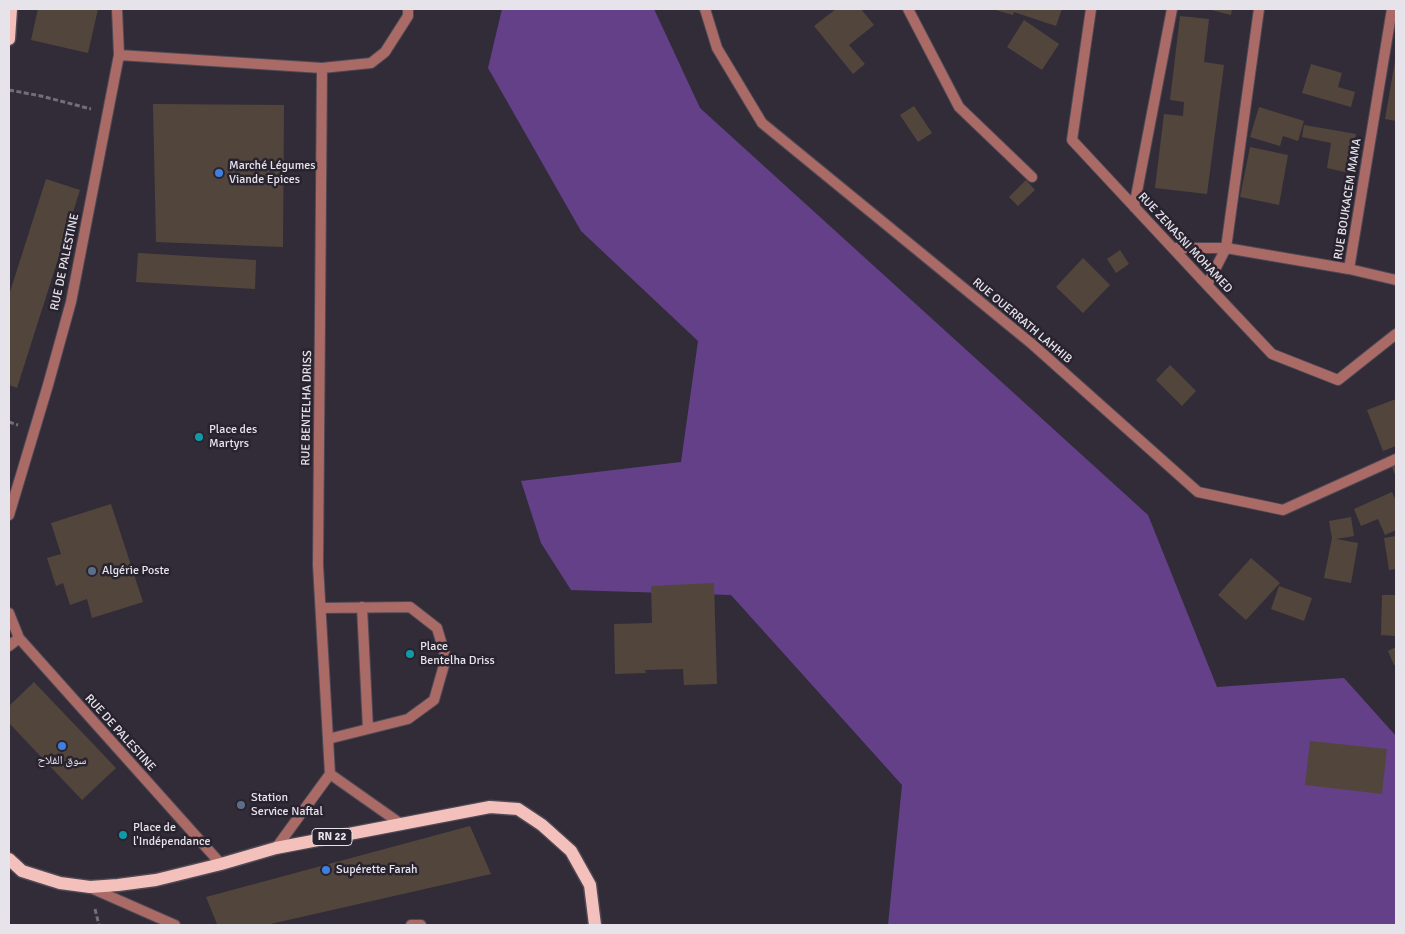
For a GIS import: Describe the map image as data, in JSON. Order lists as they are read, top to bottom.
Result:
{
  "streets": {
    "main road": ["RN 22"],
    "street": [
      "RUE BOUKACEM MAMA",
      "RUE ZENASNI MOHAMED",
      "RUE DE PALESTINE",
      "RUE OUERRATH LAHHIB",
      "RUE BENTELHA DRISS"
    ]
  },
  "crossings": [
    ["RUE BOUKACEM MAMA", "RUE ZENASNI MOHAMED"],
    ["RUE DE PALESTINE", "RN 22"]
  ],
  "places": [
    "Marché Légumes Viande Epices",
    "Place des Martyrs",
    "Algérie Poste",
    "Place Bentelha Driss",
    "سوق الفلاح",
    "Station Service Naftal",
    "Place de l'Indépendance",
    "Supérette Farah"
  ]
}
